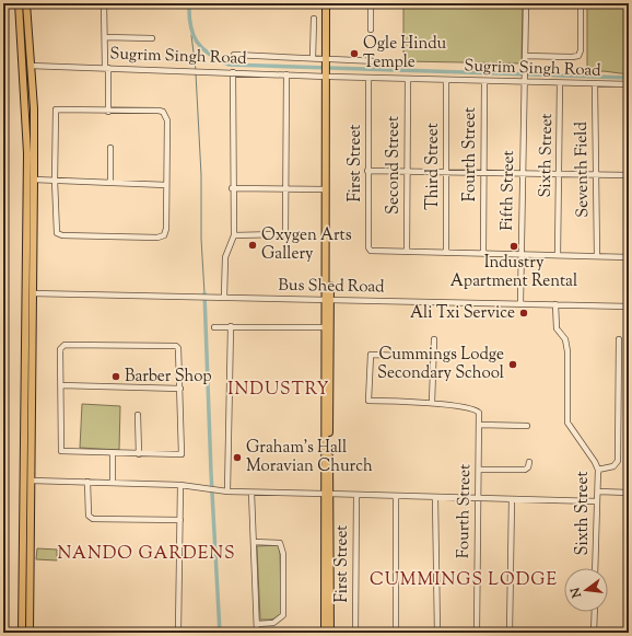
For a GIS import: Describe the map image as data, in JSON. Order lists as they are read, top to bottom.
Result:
{
  "streets": {
    "street": [
      "Sugrim Singh Road",
      "Fourth Street",
      "Sixth Street",
      "First Street",
      "Second Street",
      "Third Street",
      "Seventh Field",
      "Fifth Street",
      "Bus Shed Road"
    ]
  },
  "crossings": [
    ["Sugrim Singh Road", "Fourth Street"],
    ["Sugrim Singh Road", "Sixth Street"],
    ["Sugrim Singh Road", "First Street"],
    ["Sugrim Singh Road", "Second Street"],
    ["Sugrim Singh Road", "Third Street"],
    ["Sugrim Singh Road", "Seventh Field"],
    ["Sugrim Singh Road", "Fifth Street"],
    ["Sixth Street", "Bus Shed Road"],
    ["First Street", "Second Street"],
    ["Fifth Street", "Bus Shed Road"]
  ],
  "districts": ["INDUSTRY", "NANDO GARDENS", "CUMMINGS LODGE"],
  "places": [
    "Ogle Hindu Temple",
    "Oxygen Arts Gallery",
    "Industry Apartment Rental",
    "Ali Txi Service",
    "Cummings Lodge Secondary School",
    "Barber Shop",
    "Graham's Hall Moravian Church"
  ],
  "north": "left"
}
